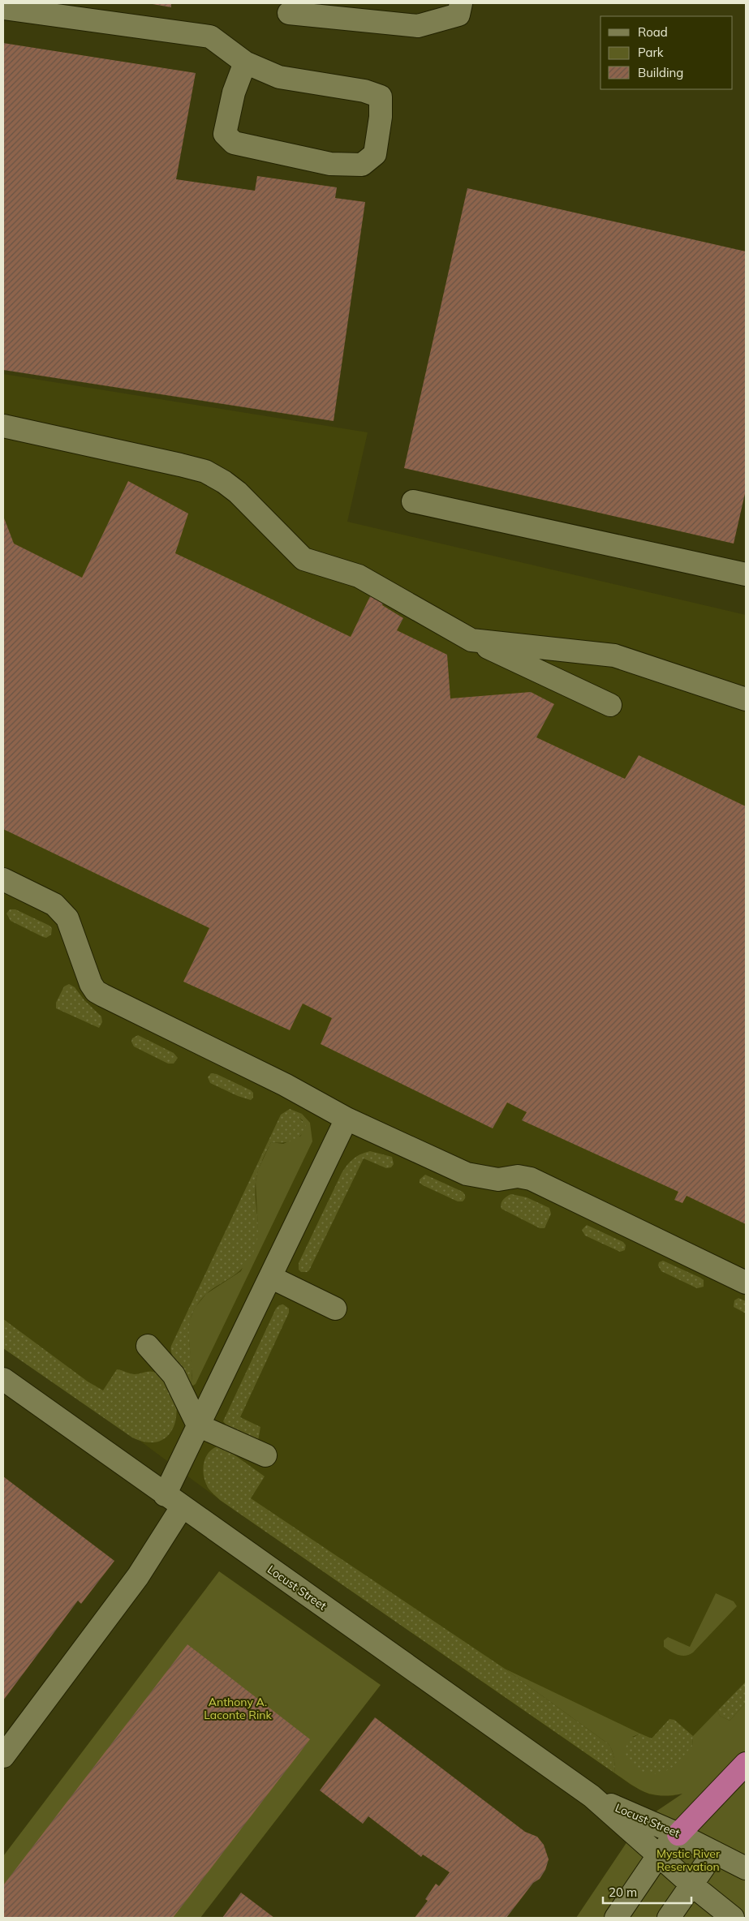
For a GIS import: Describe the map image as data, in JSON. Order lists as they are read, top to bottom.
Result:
{
  "streets": {
    "street": ["Locust Street"]
  },
  "parks": ["Anthony A. Laconte Rink", "Mystic River Reservation"],
  "legend": ["Road", "Park", "Building"],
  "scale_bar": "20 m"
}
